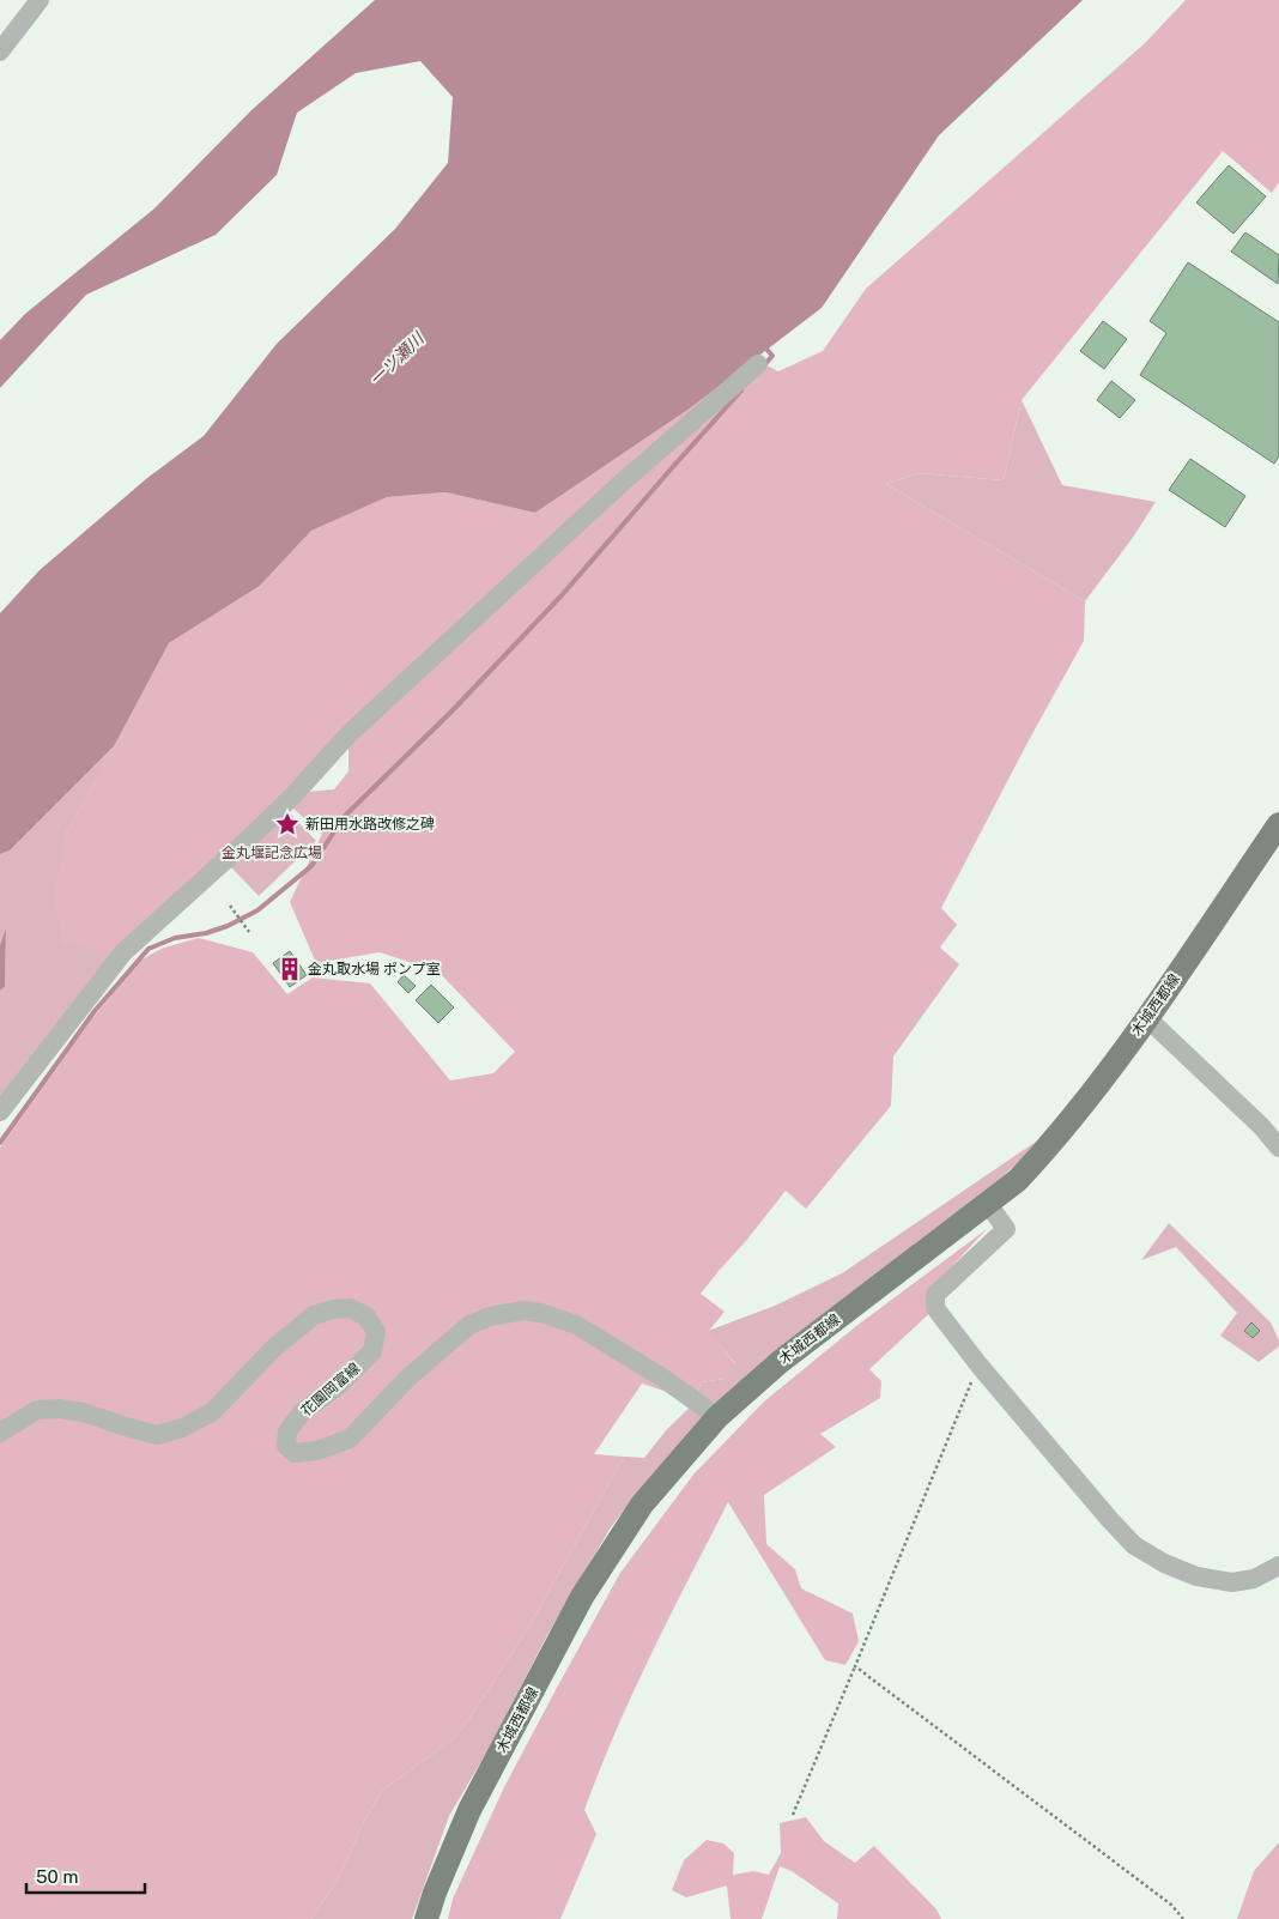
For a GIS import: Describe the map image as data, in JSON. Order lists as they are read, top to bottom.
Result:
{
  "streets": {
    "main road": ["木城西都線"],
    "street": ["花園岡富線"]
  },
  "crossings": [
    ["木城西都線", "花園岡富線"]
  ],
  "water": ["一ツ瀬川"],
  "parks": ["金丸堰記念広場"],
  "places": {
    "place": ["新田用水路改修之碑"],
    "building": ["金丸取水場 ポンプ室"]
  },
  "scale_bar": "50 m"
}
